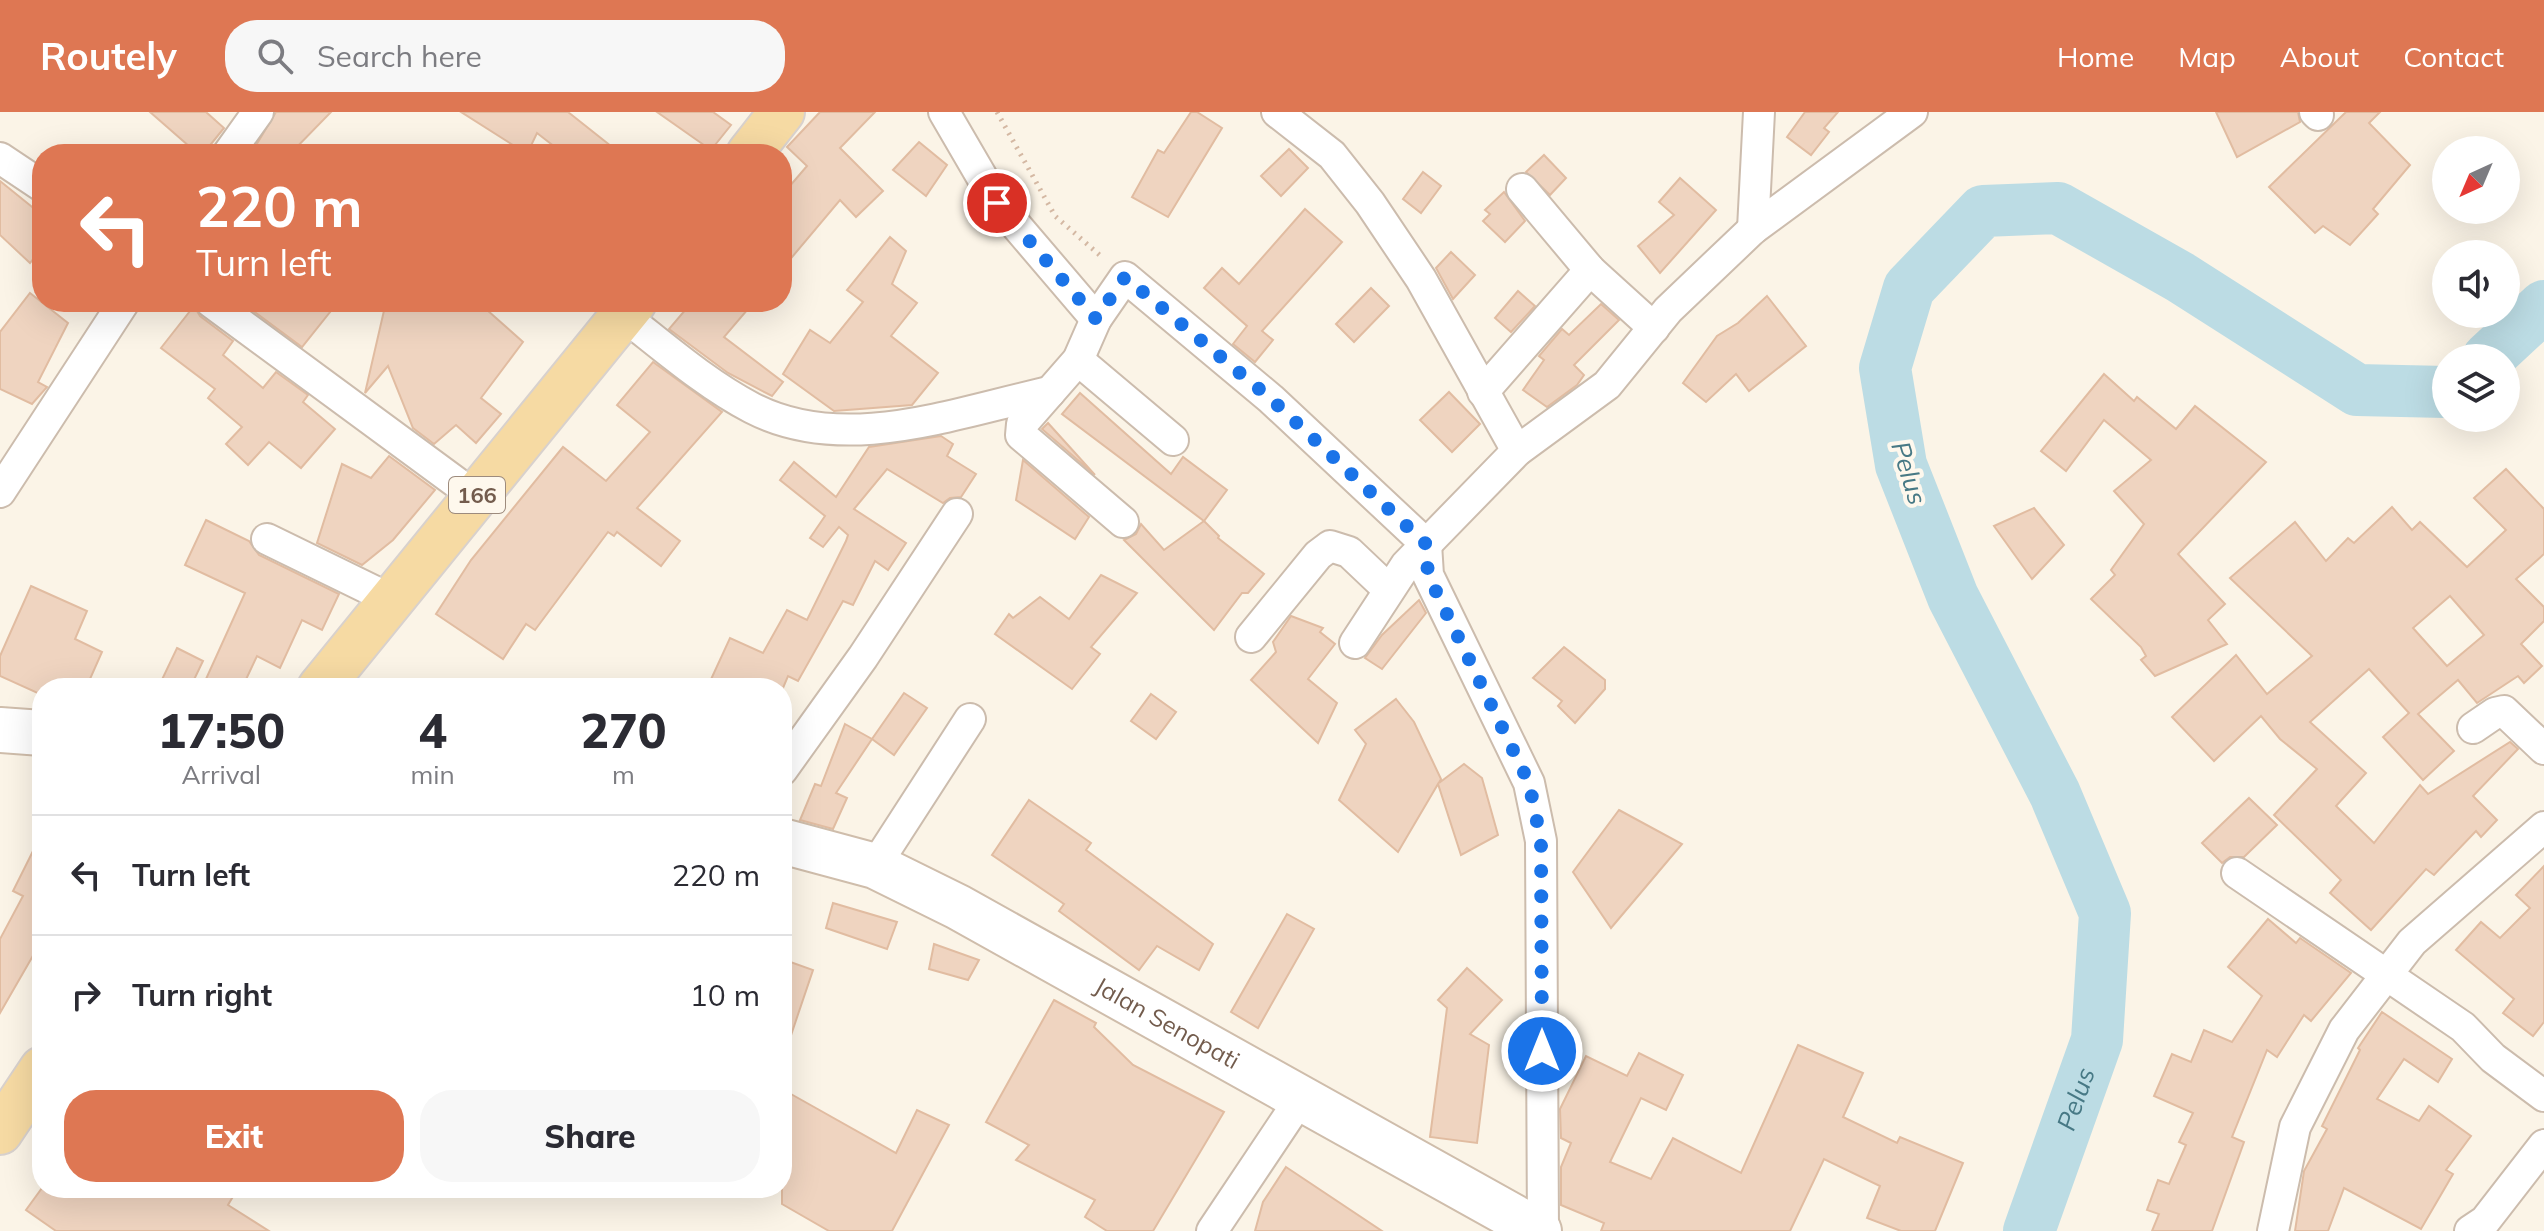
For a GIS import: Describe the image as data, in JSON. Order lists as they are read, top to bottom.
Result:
{
  "streets": {
    "main road": ["166", "Jalan Senopati"]
  },
  "water": ["Pelus"],
  "north": "bottom left",
  "page": {
    "header": "Routely",
    "search": "Search here",
    "nav": [
      "Home",
      "Map",
      "About",
      "Contact"
    ],
    "turn": ["220 m", "Turn left"],
    "eta": [
      "17:50",
      "Arrival",
      "4",
      "min",
      "270",
      "m"
    ],
    "list": [
      {
        "name": "Turn left",
        "value": "220 m"
      },
      {
        "name": "Turn right",
        "value": "10 m"
      }
    ],
    "buttons": ["Exit", "Share"]
  }
}
